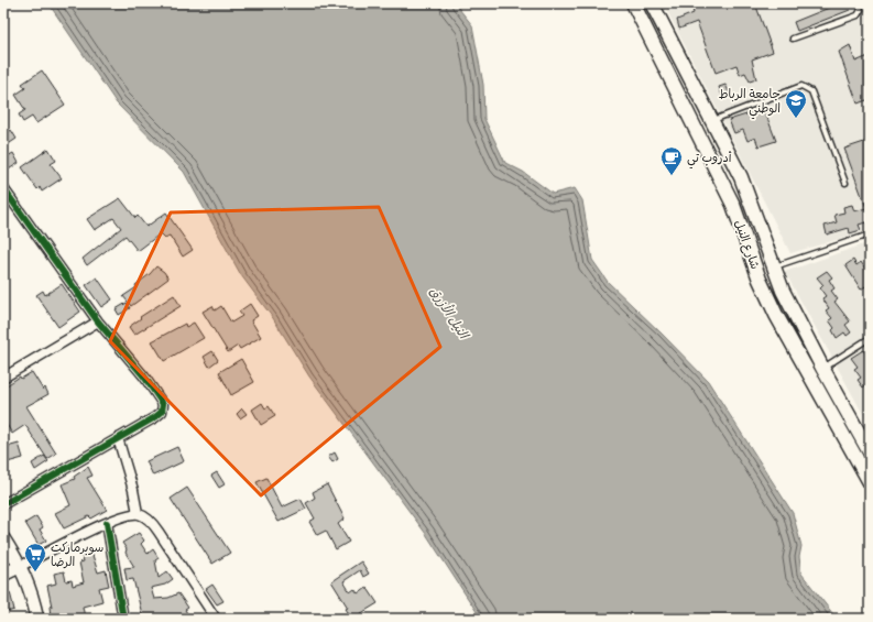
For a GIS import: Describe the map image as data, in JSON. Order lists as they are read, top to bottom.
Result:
{
  "streets": {
    "main road": ["شارع النيل"]
  },
  "water": ["النيل الأزرق"],
  "places": {
    "school or university": ["جامعة الرباط الوطني"],
    "cafe": ["أدروب تي"],
    "supermarket": ["سوبرماركت الرضا"]
  }
}
